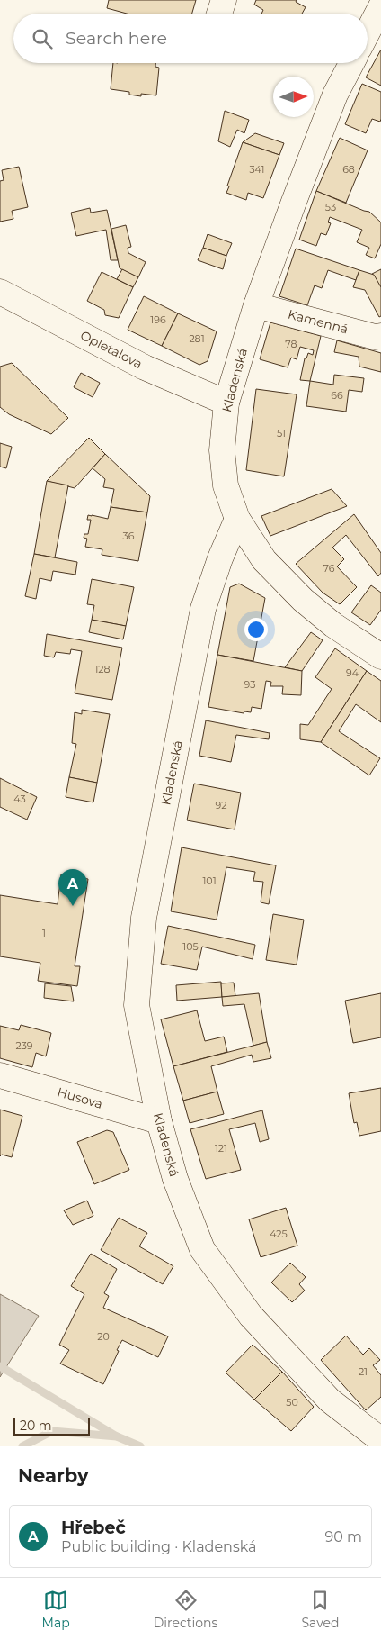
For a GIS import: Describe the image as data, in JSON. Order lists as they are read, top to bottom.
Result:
{
  "streets": {
    "street": [
      "Kamenná",
      "Opletalova",
      "Kladenská",
      "Husova"
    ]
  },
  "crossings": [
    ["Kamenná", "Kladenská"],
    ["Opletalova", "Kladenská"],
    ["Kladenská", "Husova"]
  ],
  "house_numbers": [
    "341",
    "68",
    "53",
    "196",
    "281",
    "78",
    "66",
    "51",
    "36",
    "76",
    "128",
    "94",
    "93",
    "43",
    "92",
    "101",
    "1",
    "105",
    "239",
    "121",
    "425",
    "20",
    "21",
    "50"
  ],
  "scale_bar": "20 m",
  "north": "right",
  "page": {
    "search": "Search here",
    "pins": "A",
    "scale": "20 m",
    "heading": "Nearby",
    "list": [
      {
        "mark": "A",
        "name": "Hřebeč",
        "note": "Public building · Kladenská",
        "value": "90 m"
      }
    ],
    "nav": ["Map", "Directions", "Saved"]
  }
}
